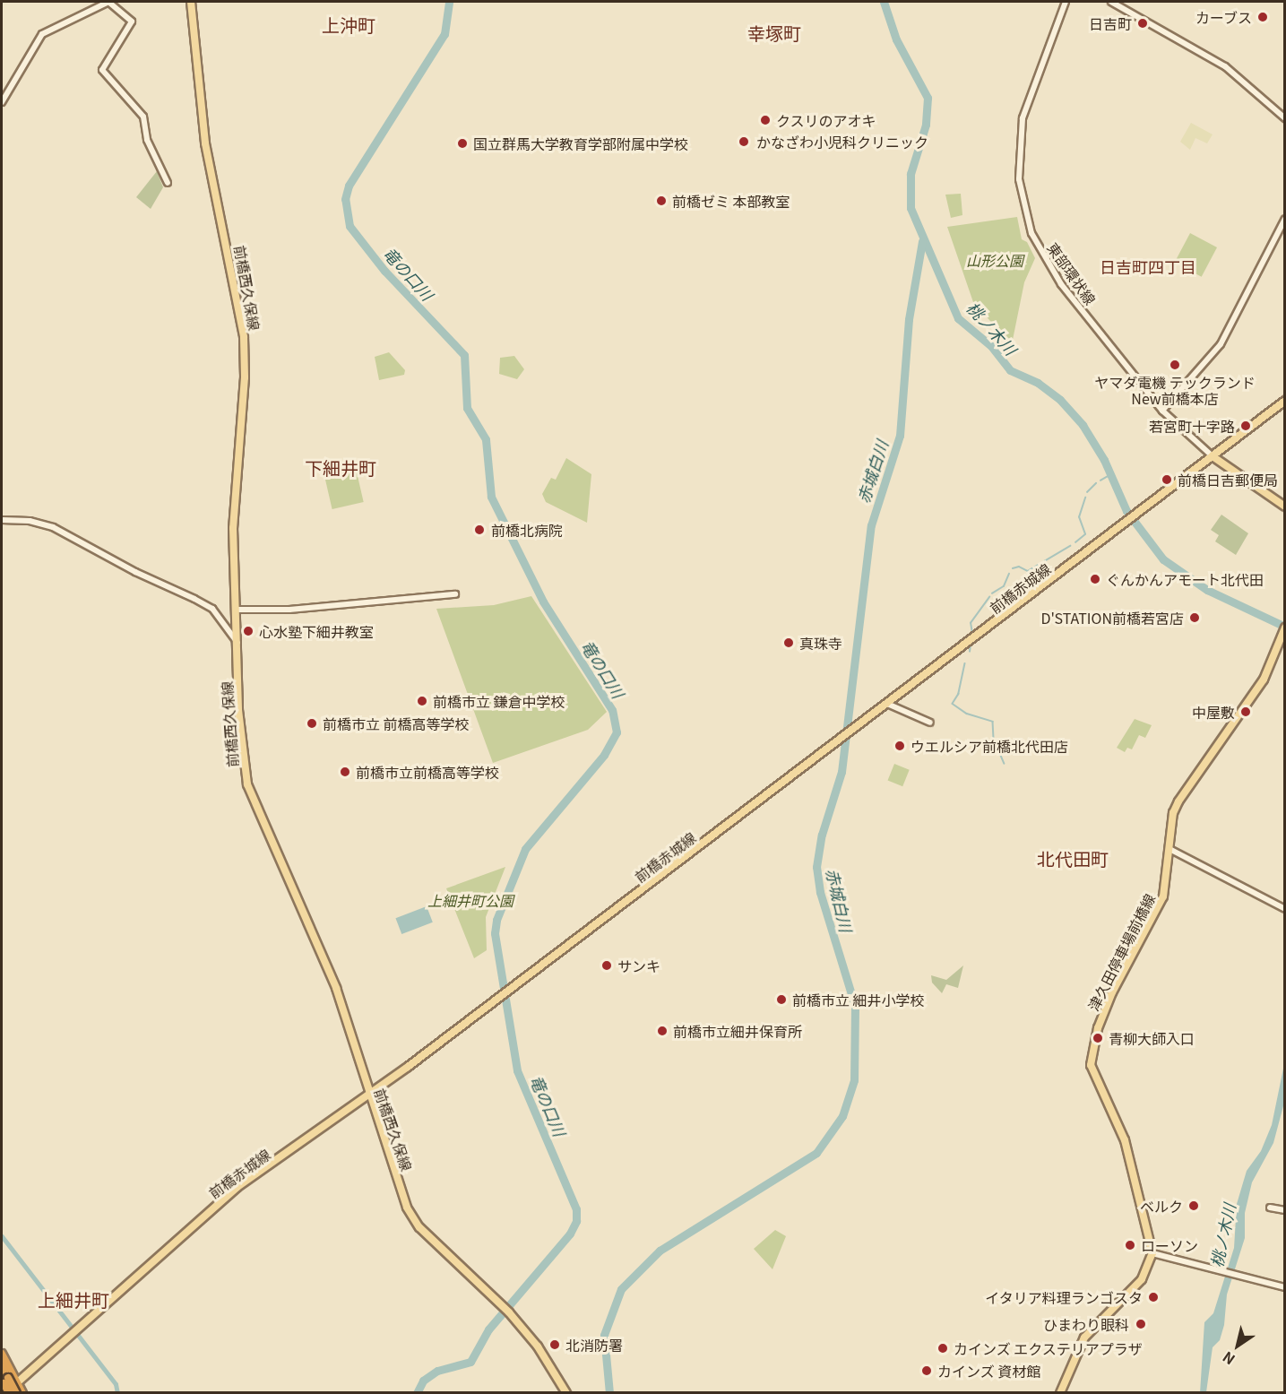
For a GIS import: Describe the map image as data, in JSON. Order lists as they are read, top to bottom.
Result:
{
  "streets": {
    "main road": ["前橋西久保線", "前橋赤城線", "津久田停車場前橋線"],
    "street": ["東部環状線"]
  },
  "crossings": [
    ["東部環状線", "前橋赤城線"],
    ["前橋西久保線", "前橋赤城線"]
  ],
  "districts": [
    "上沖町",
    "幸塚町",
    "日吉町四丁目",
    "下細井町",
    "北代田町",
    "上細井町"
  ],
  "water": ["竜の口川", "桃ノ木川", "赤城白川"],
  "parks": ["山形公園", "上細井町公園"],
  "places": [
    "カーブス",
    "日吉町",
    "クスリのアオキ",
    "かなざわ小児科クリニック",
    "国立群馬大学教育学部附属中学校",
    "前橋ゼミ 本部教室",
    "ヤマダ電機 テックランド New前橋本店",
    "若宮町十字路",
    "前橋日吉郵便局",
    "前橋北病院",
    "ぐんかんアモート北代田",
    "D'STATION前橋若宮店",
    "心水塾下細井教室",
    "真珠寺",
    "前橋市立 鎌倉中学校",
    "中屋敷",
    "前橋市立 前橋高等学校",
    "ウエルシア前橋北代田店",
    "前橋市立前橋高等学校",
    "サンキ",
    "前橋市立 細井小学校",
    "前橋市立細井保育所",
    "青柳大師入口",
    "ベルク",
    "ローソン",
    "イタリア料理ランゴスタ",
    "ひまわり眼科",
    "北消防署",
    "カインズ エクステリアプラザ",
    "カインズ 資材館"
  ],
  "north": "bottom left"
}
